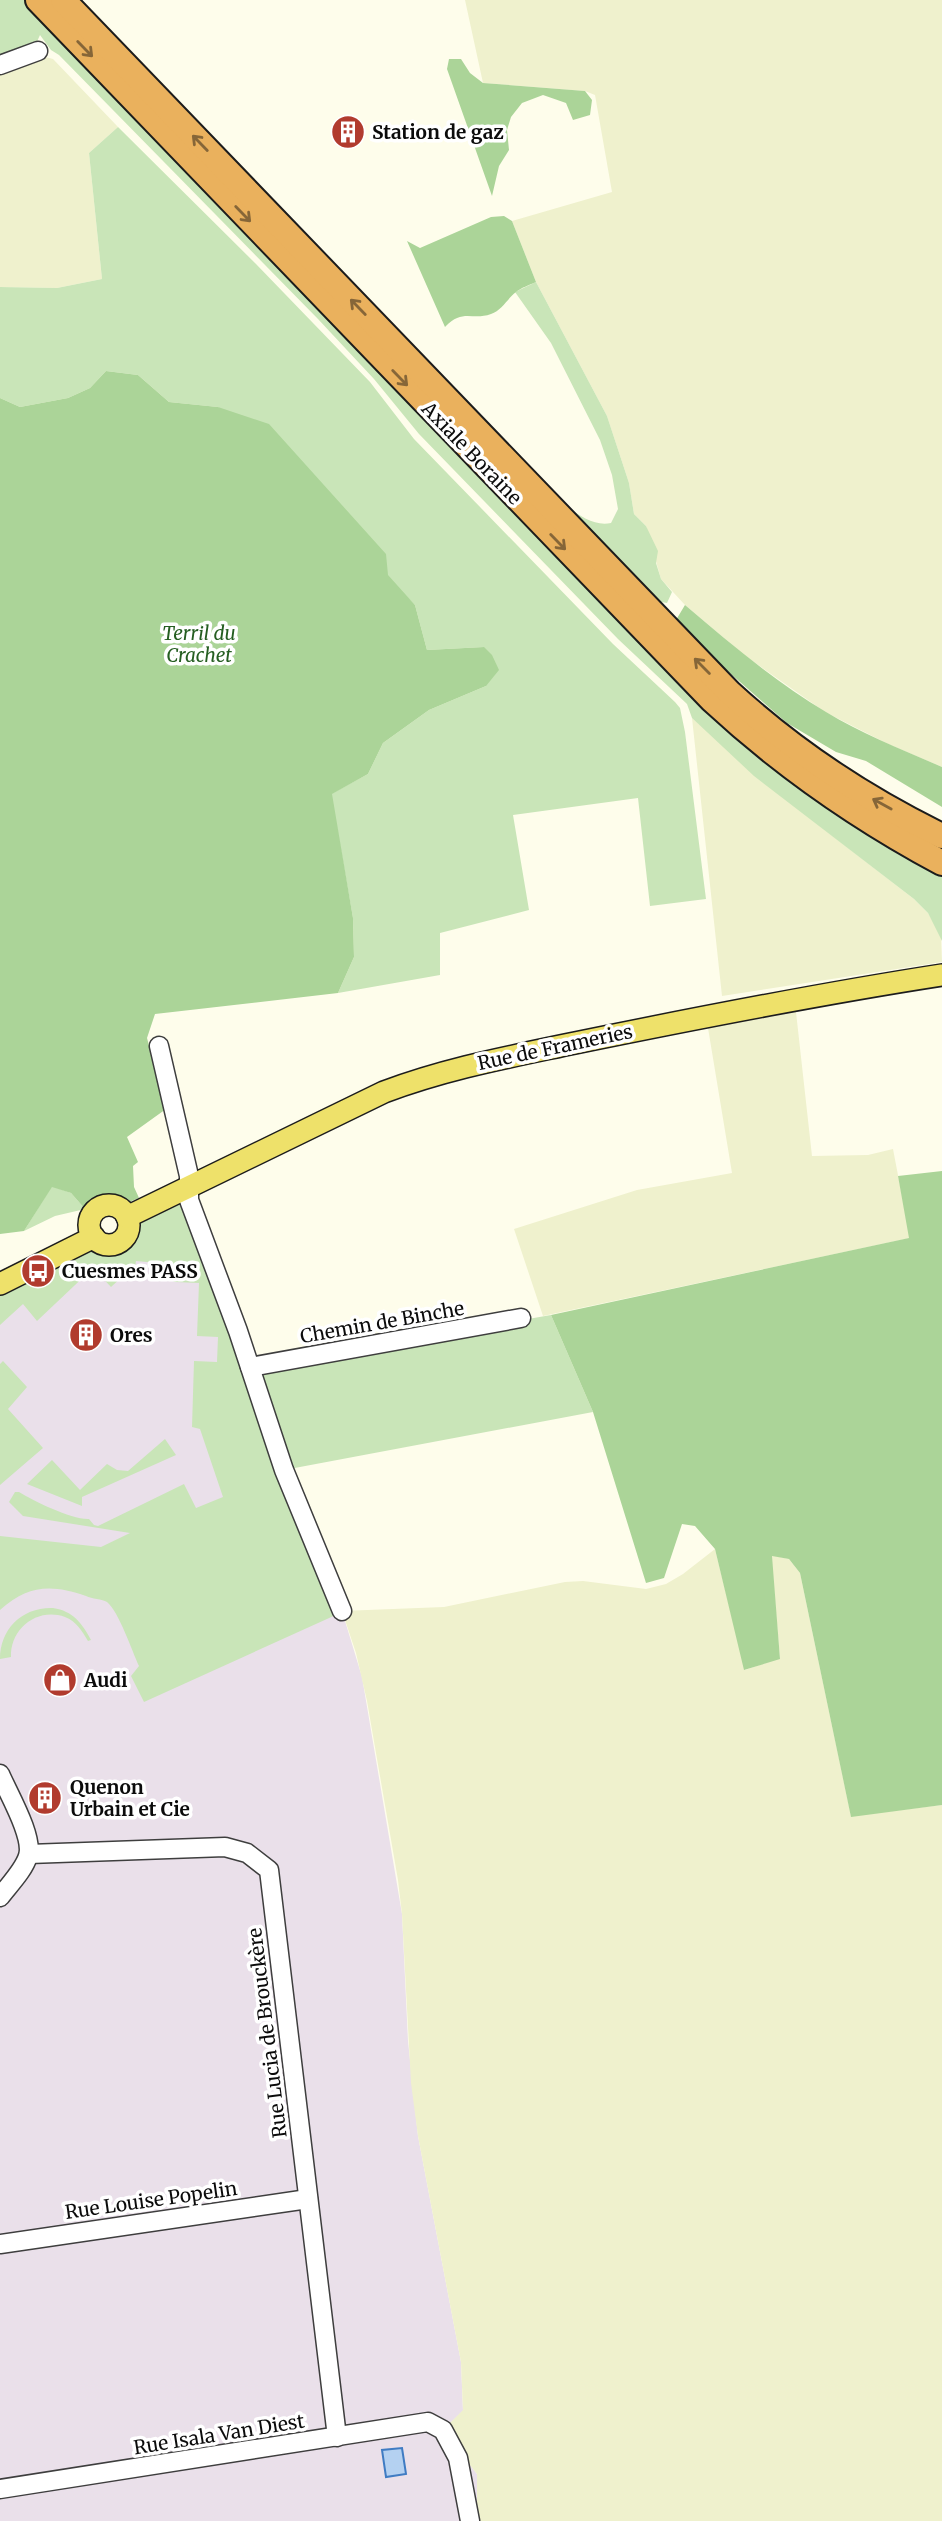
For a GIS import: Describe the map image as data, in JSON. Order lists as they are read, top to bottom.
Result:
{
  "streets": {
    "highway": ["Axiale Boraine"],
    "main road": ["Rue de Frameries"],
    "street": [
      "Chemin de Binche",
      "Rue Lucia de Brouckère",
      "Rue Louise Popelin",
      "Rue Isala Van Diest"
    ]
  },
  "crossings": [
    ["Rue Lucia de Brouckère", "Rue Louise Popelin"],
    ["Rue Lucia de Brouckère", "Rue Isala Van Diest"]
  ],
  "parks": ["Terril du Crachet"],
  "places": {
    "building": ["Station de gaz", "Ores", "Quenon Urbain et Cie"],
    "bus stop": ["Cuesmes PASS"],
    "shop": ["Audi"]
  }
}
